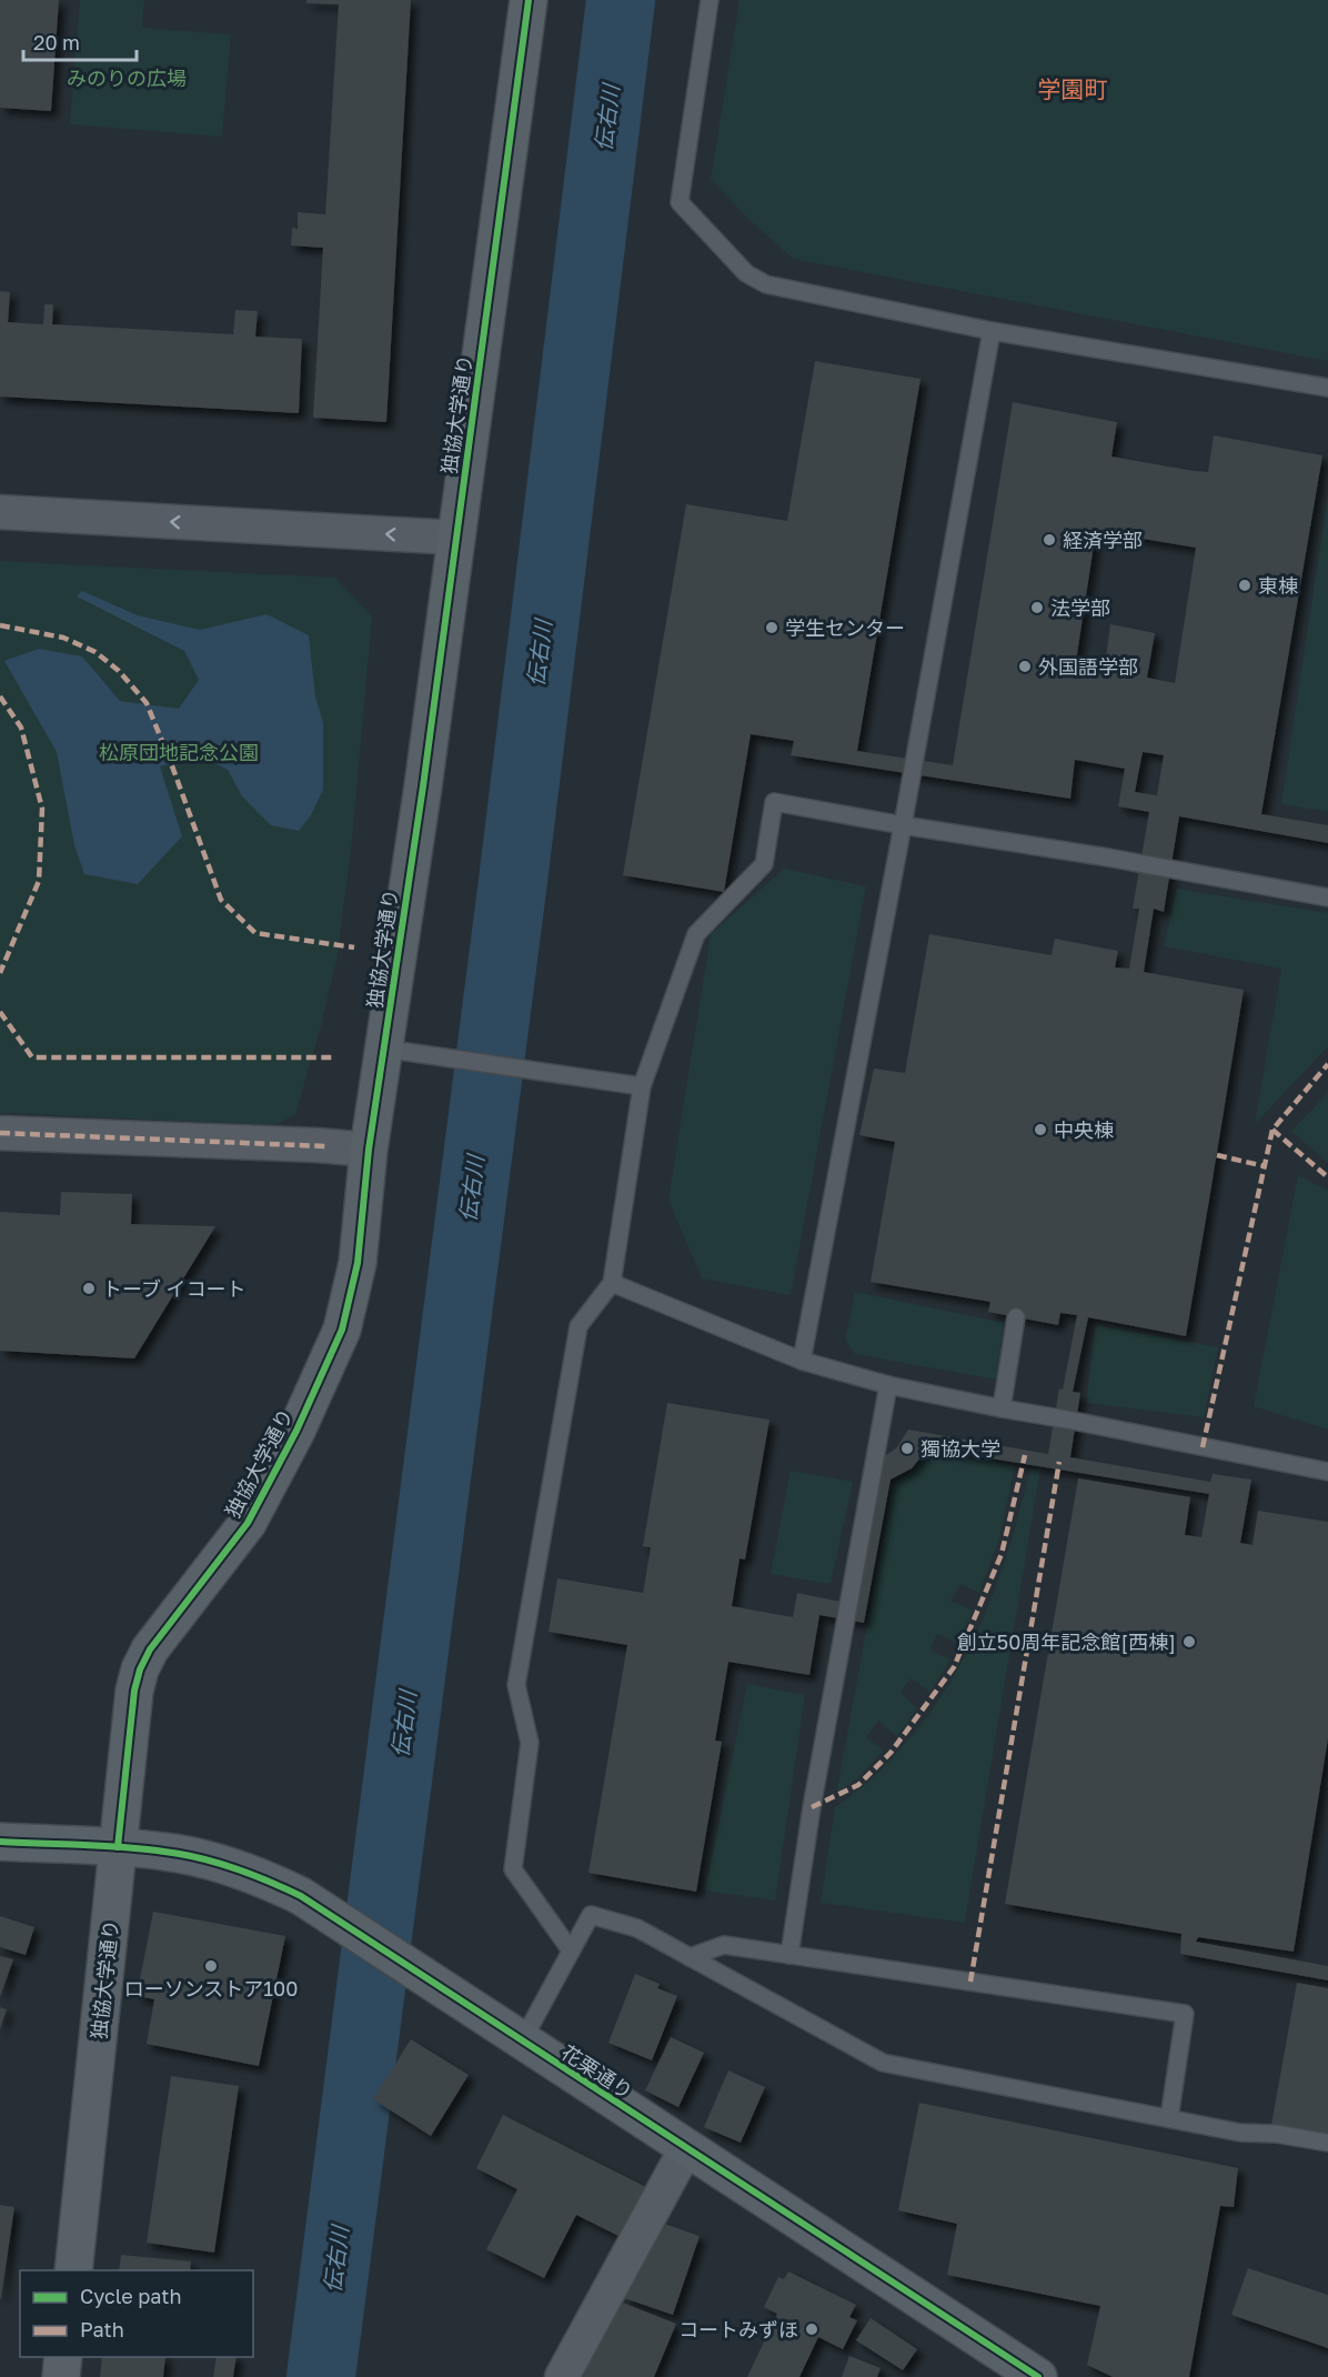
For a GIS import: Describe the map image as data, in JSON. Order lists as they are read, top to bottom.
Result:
{
  "streets": {
    "street": ["独協大学通り", "花栗通り"]
  },
  "crossings": [
    ["独協大学通り", "花栗通り"]
  ],
  "districts": ["学園町"],
  "water": ["伝右川"],
  "parks": ["みのりの広場", "松原団地記念公園"],
  "places": [
    "経済学部",
    "東棟",
    "法学部",
    "学生センター",
    "外国語学部",
    "中央棟",
    "トーブ イコート",
    "獨協大学",
    "創立50周年記念館[西棟]",
    "ローソンストア100",
    "コートみずほ"
  ],
  "legend": ["Cycle path", "Path"],
  "scale_bar": "20 m"
}
